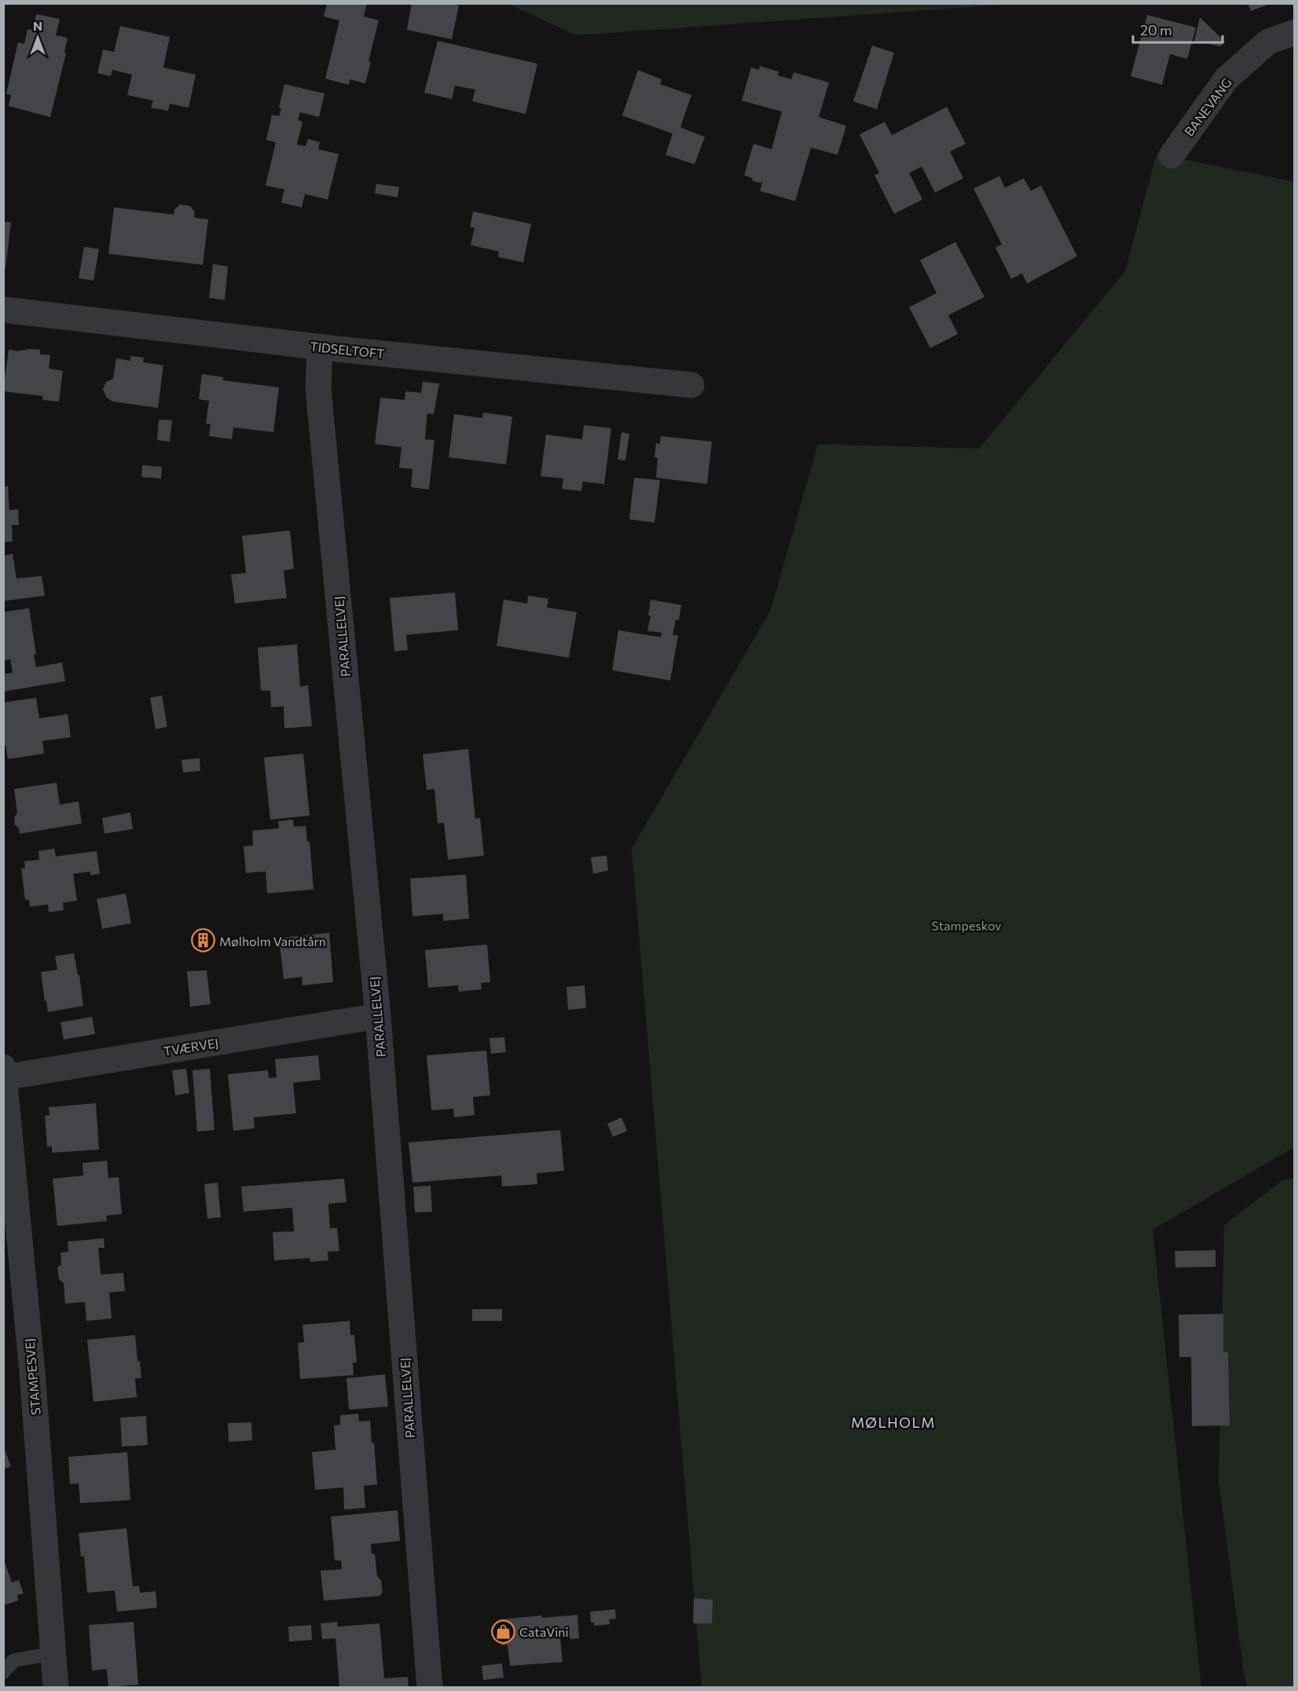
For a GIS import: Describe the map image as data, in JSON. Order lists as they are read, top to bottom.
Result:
{
  "streets": {
    "street": [
      "BANEVANG",
      "TIDSELTOFT",
      "PARALLELVEJ",
      "TVÆRVEJ",
      "STAMPESVEJ"
    ]
  },
  "crossings": [
    ["TIDSELTOFT", "PARALLELVEJ"],
    ["PARALLELVEJ", "TVÆRVEJ"],
    ["TVÆRVEJ", "STAMPESVEJ"]
  ],
  "districts": ["MØLHOLM"],
  "parks": ["Stampeskov"],
  "places": {
    "building": ["Mølholm Vandtårn"],
    "shop": ["CataVini"]
  },
  "scale_bar": "20 m",
  "north": "top"
}
